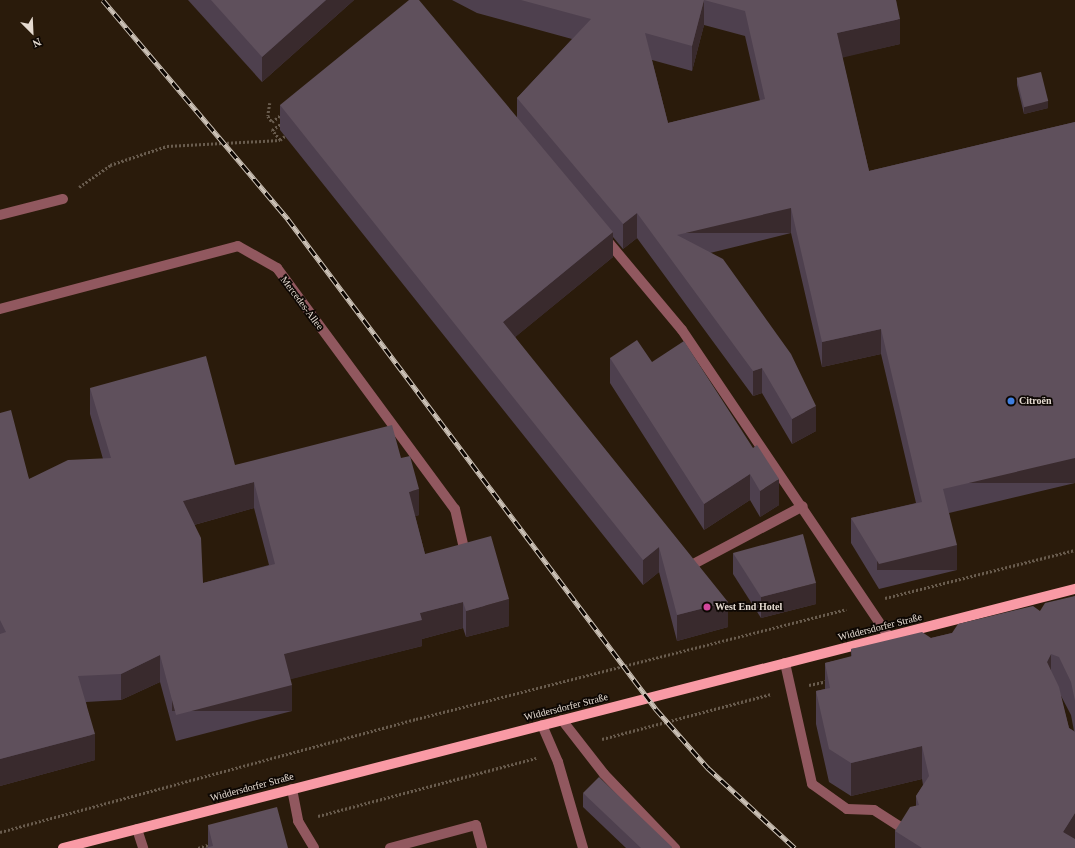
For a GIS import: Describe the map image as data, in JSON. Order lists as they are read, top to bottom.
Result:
{
  "streets": {
    "main road": ["Widdersdorfer Straße"],
    "lane": ["Mercedes-Allee"]
  },
  "places": ["Citroën", "West End Hotel"],
  "north": "bottom right"
}
